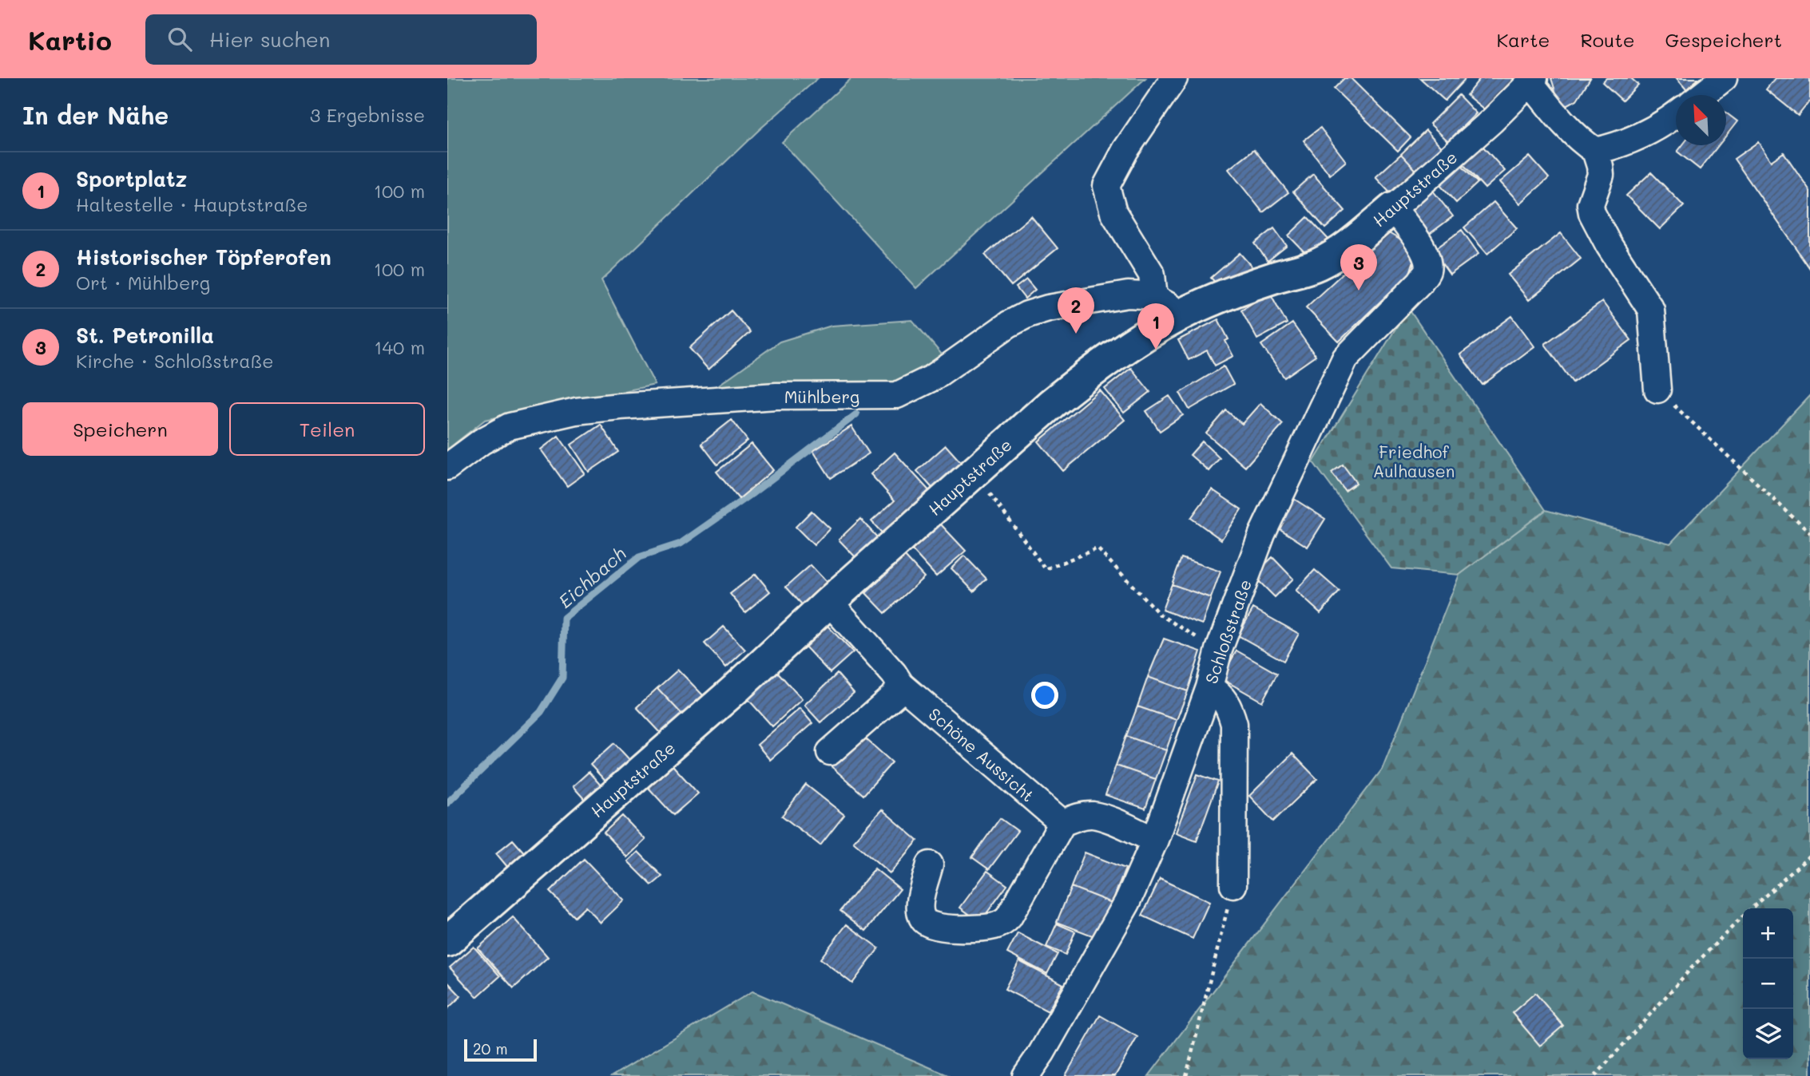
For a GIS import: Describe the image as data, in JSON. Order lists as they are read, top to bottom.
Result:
{
  "streets": {
    "main road": ["Hauptstraße"],
    "street": ["Mühlberg", "Schloßstraße", "Schöne Aussicht"]
  },
  "crossings": [
    ["Hauptstraße", "Mühlberg"],
    ["Hauptstraße", "Schloßstraße"],
    ["Hauptstraße", "Schöne Aussicht"]
  ],
  "water": ["Eichbach"],
  "parks": ["Friedhof Aulhausen"],
  "scale_bar": "20 m",
  "north": "top left",
  "page": {
    "header": "Kartio",
    "search": "Hier suchen",
    "nav": ["Karte", "Route", "Gespeichert"],
    "heading": ["In der Nähe", "3 Ergebnisse"],
    "list": [
      {
        "mark": "1",
        "name": "Sportplatz",
        "note": "Haltestelle · Hauptstraße",
        "value": "100 m"
      },
      {
        "mark": "2",
        "name": "Historischer Töpferofen",
        "note": "Ort · Mühlberg",
        "value": "100 m"
      },
      {
        "mark": "3",
        "name": "St. Petronilla",
        "note": "Kirche · Schloßstraße",
        "value": "140 m"
      }
    ],
    "pins": ["3", "2", "1"],
    "buttons": ["Speichern", "Teilen"],
    "map_buttons": ["+", "−"],
    "scale": "20 m"
  }
}
